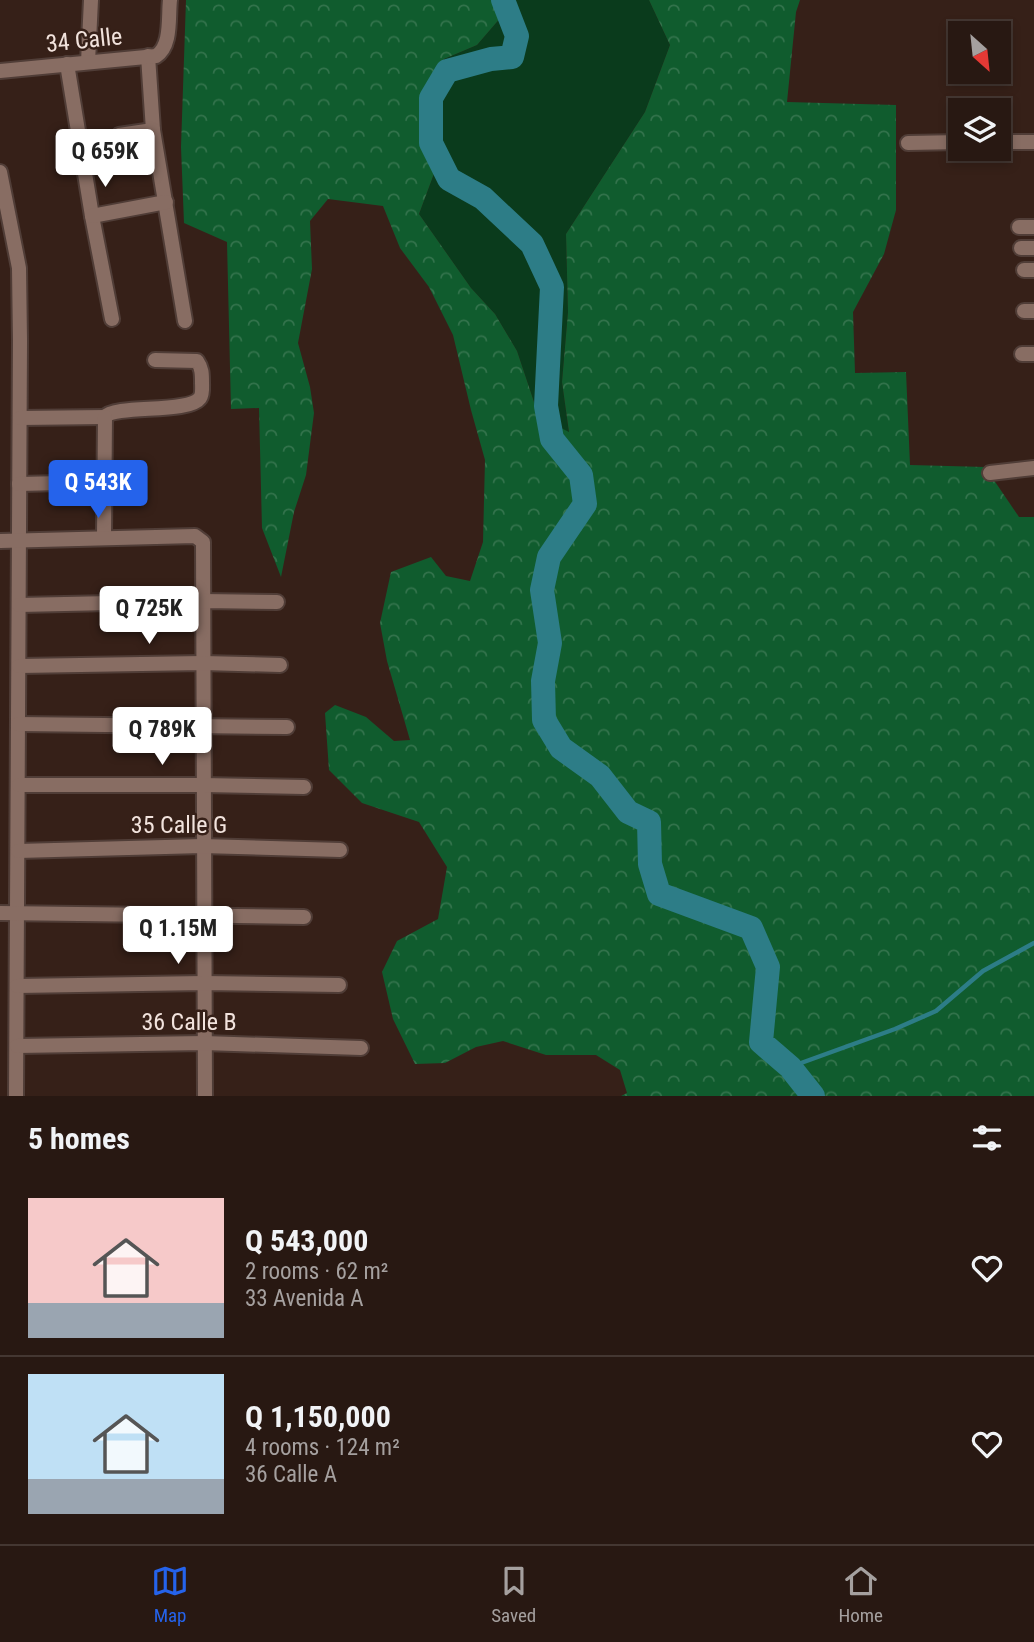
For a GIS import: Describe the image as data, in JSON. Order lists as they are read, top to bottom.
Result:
{
  "streets": {
    "street": ["34 Calle", "35 Calle G", "36 Calle B"]
  },
  "north": "bottom right",
  "page": {
    "price": [
      "Q 659K",
      "Q 543K",
      "Q 725K",
      "Q 789K",
      "Q 1.15M"
    ],
    "heading": "5 homes",
    "list": [
      {
        "name": "Q 543,000",
        "note": "2 rooms · 62 m² · 33 Avenida A"
      },
      {
        "name": "Q 1,150,000",
        "note": "4 rooms · 124 m² · 36 Calle A"
      }
    ],
    "tabs": ["Map", "Saved", "Home"]
  }
}
